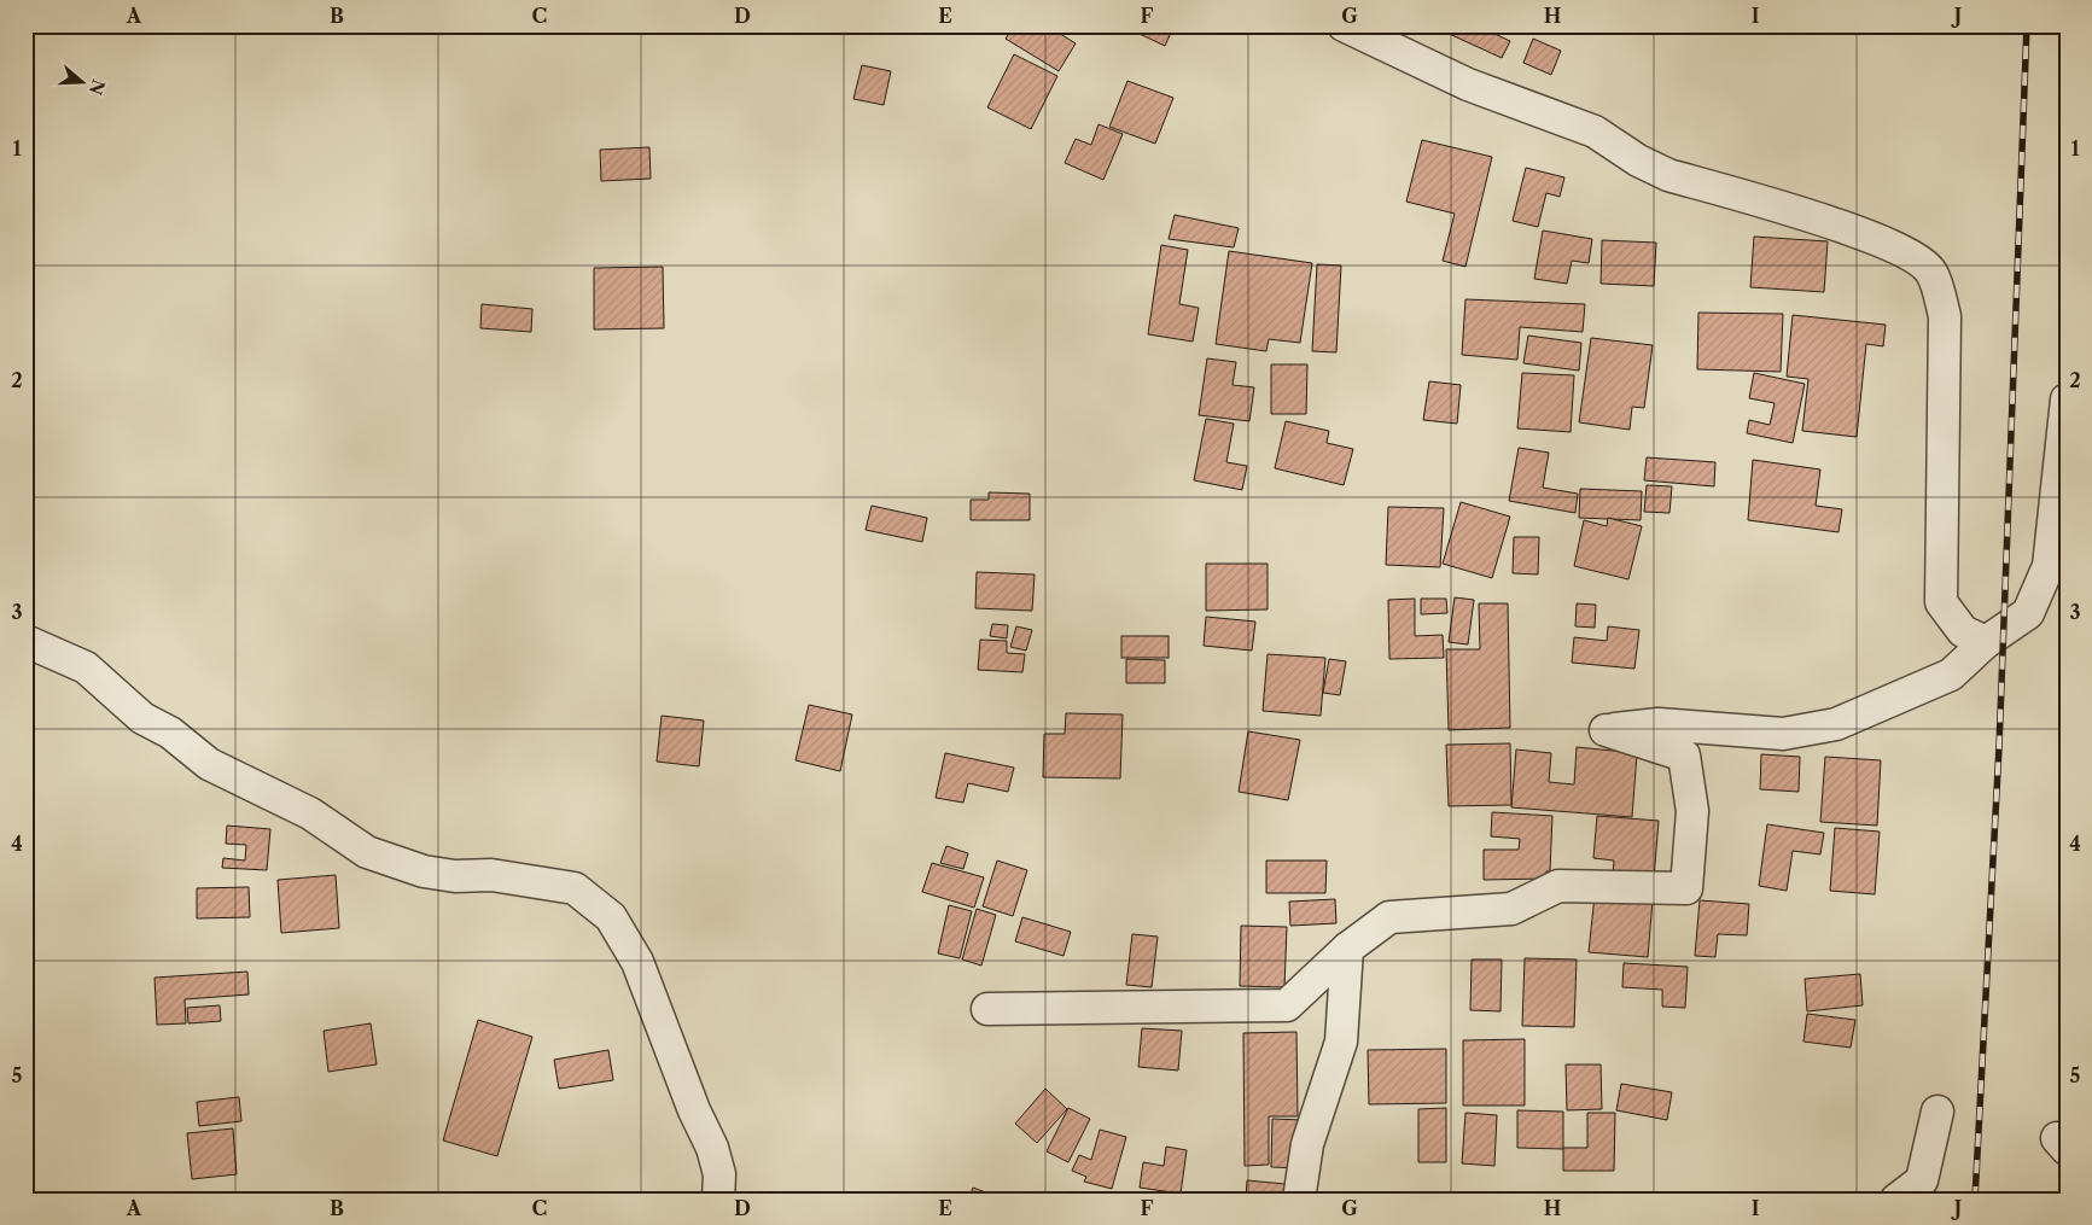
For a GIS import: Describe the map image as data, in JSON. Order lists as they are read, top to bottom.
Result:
{
  "north": "right",
  "grid": {
    "columns": [
      "A",
      "B",
      "C",
      "D",
      "E",
      "F",
      "G",
      "H",
      "I",
      "J"
    ],
    "rows": [
      "1",
      "2",
      "3",
      "4",
      "5"
    ]
  }
}
